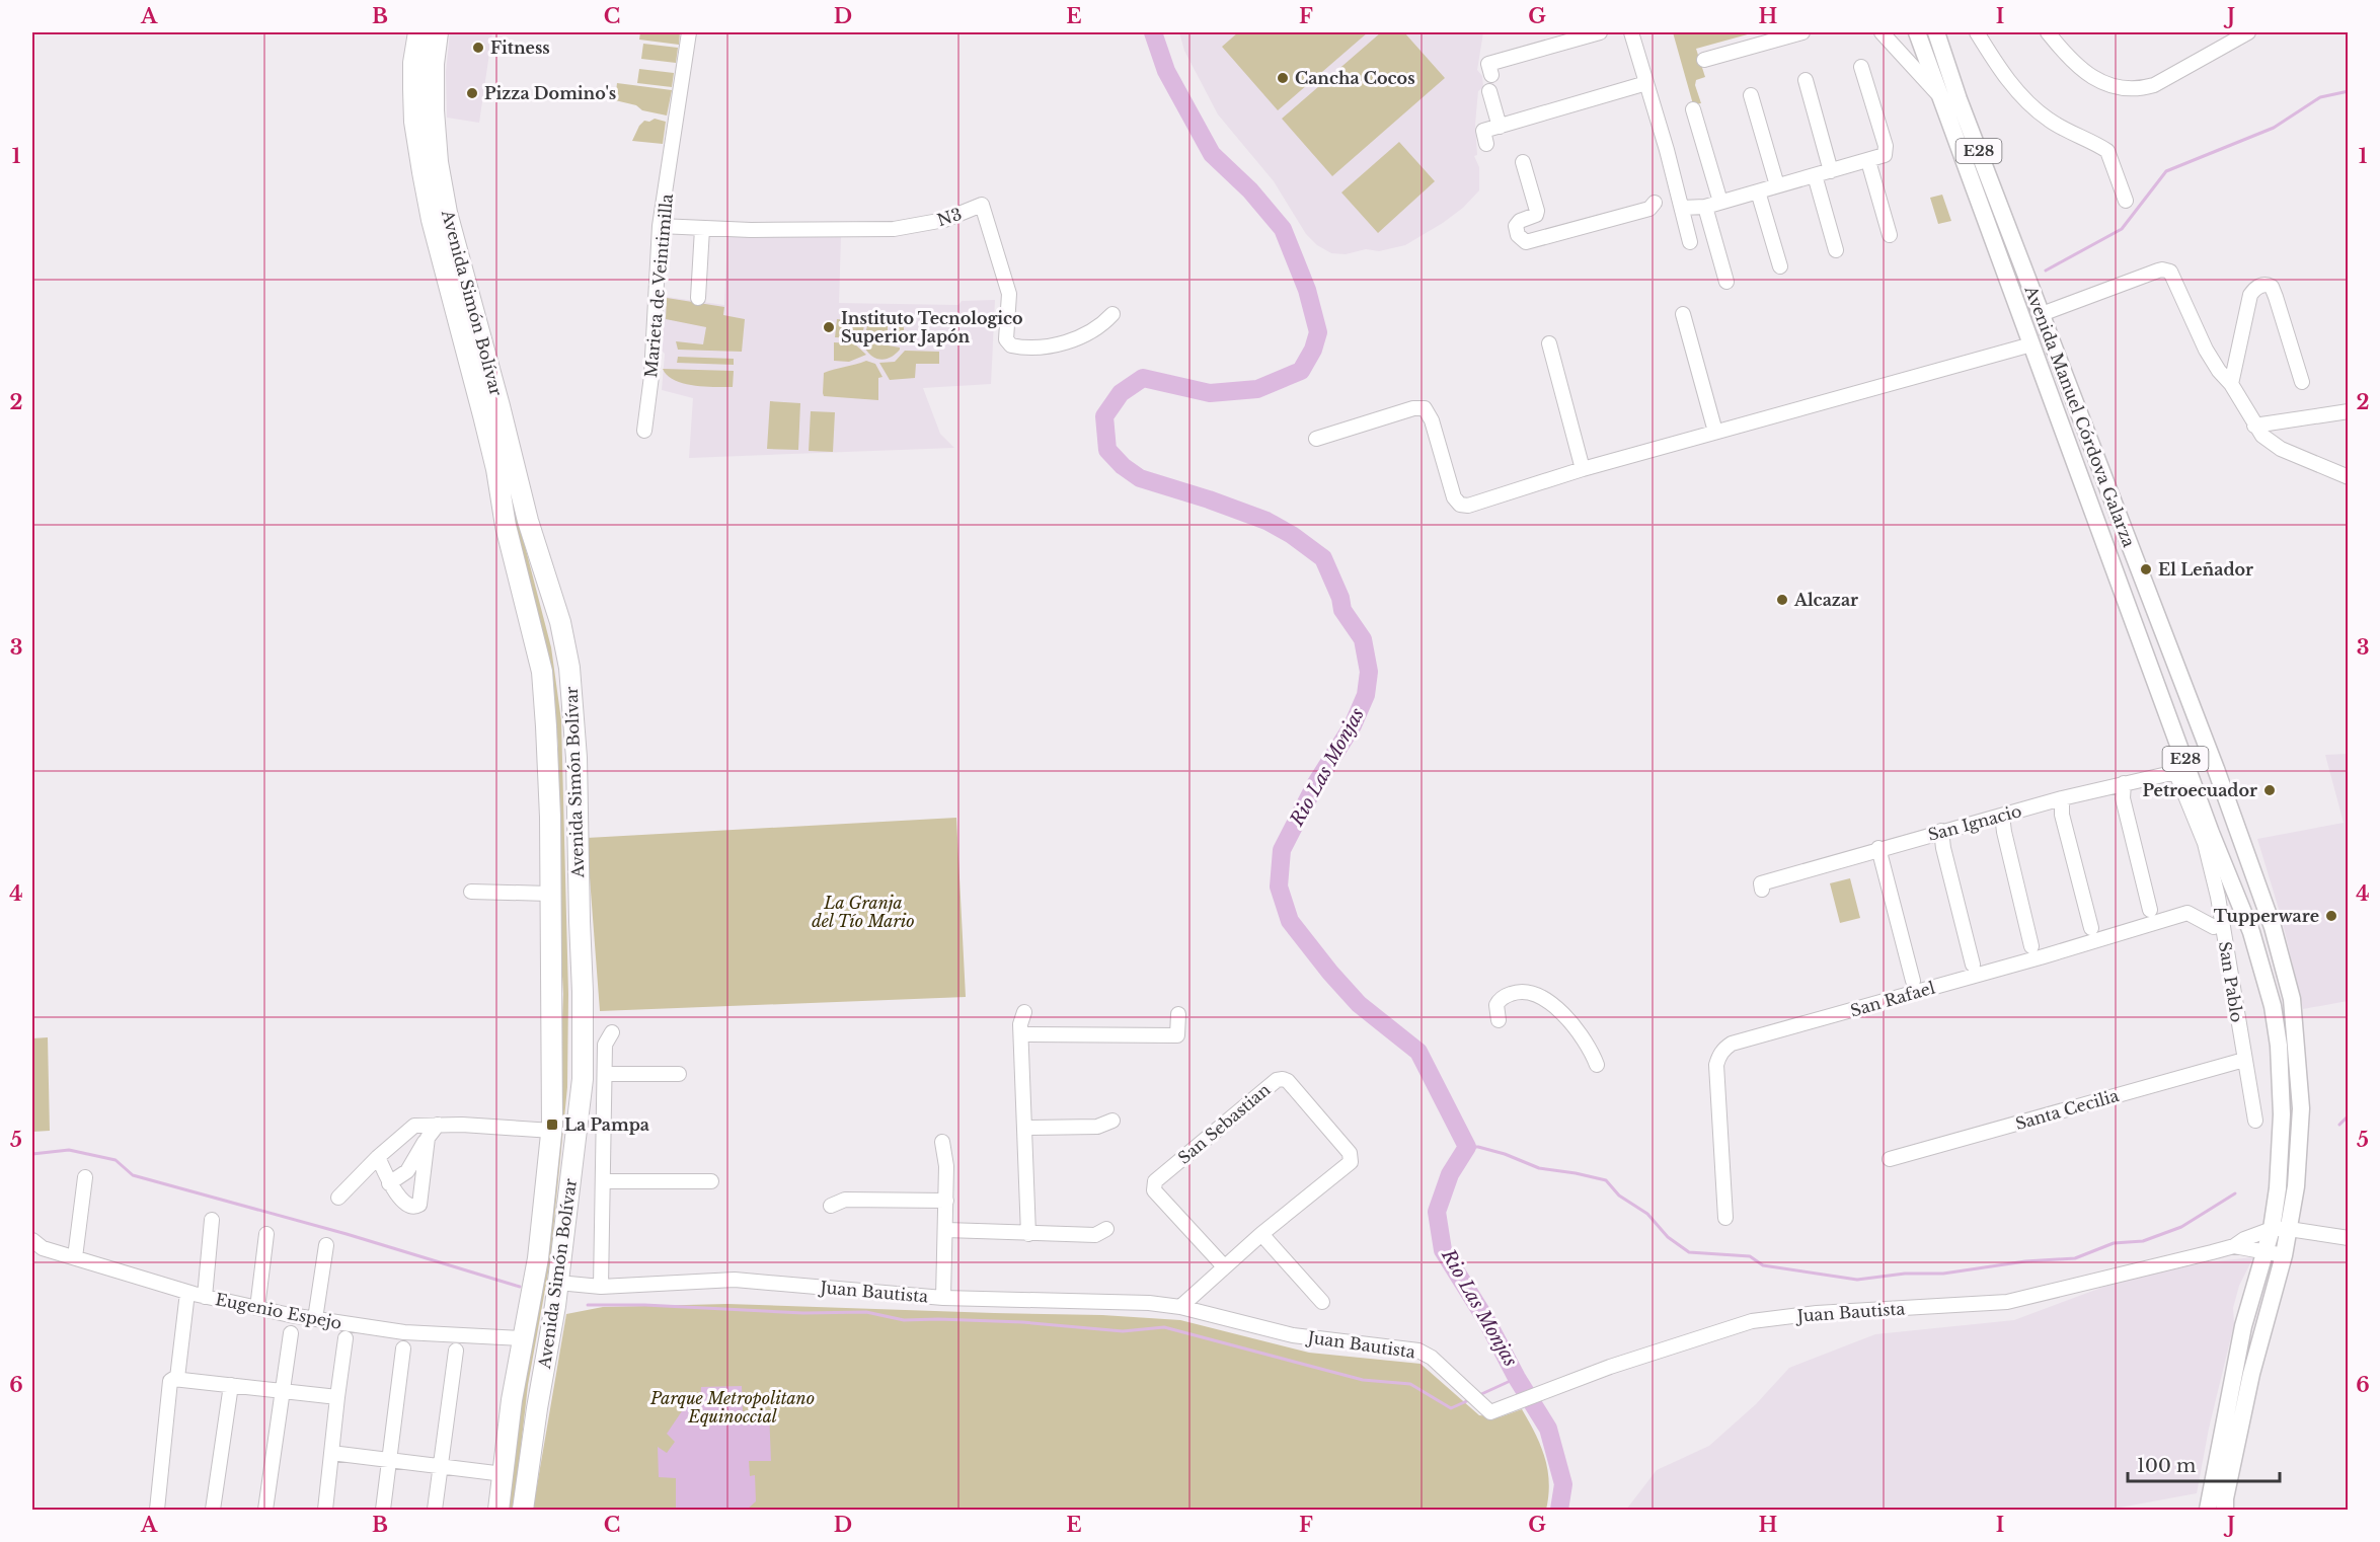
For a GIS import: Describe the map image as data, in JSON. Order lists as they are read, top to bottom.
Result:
{
  "streets": {
    "highway": ["Avenida Simón Bolívar"],
    "main road": ["E28", "Avenida Manuel Córdova Galarza"],
    "street": [
      "N3",
      "Marieta de Veintimilla",
      "San Ignacio",
      "San Pablo",
      "San Rafael",
      "Santa Cecilia",
      "San Sebastian",
      "Juan Bautista",
      "Eugenio Espejo"
    ]
  },
  "crossings": [
    ["N3", "Marieta de Veintimilla"],
    ["Avenida Simón Bolívar", "Juan Bautista"],
    ["Avenida Simón Bolívar", "Eugenio Espejo"],
    ["Avenida Manuel Córdova Galarza", "San Ignacio"],
    ["Avenida Manuel Córdova Galarza", "San Pablo"],
    ["Avenida Manuel Córdova Galarza", "Juan Bautista"],
    ["San Pablo", "San Rafael"],
    ["San Pablo", "Santa Cecilia"],
    ["San Sebastian", "Juan Bautista"]
  ],
  "water": ["Rio Las Monjas"],
  "parks": ["La Granja del Tío Mario", "Parque Metropolitano Equinoccial"],
  "places": {
    "other": [
      "Fitness",
      "Cancha Cocos",
      "Pizza Domino's",
      "Instituto Tecnologico Superior Japón",
      "El Leñador",
      "Alcazar",
      "Petroecuador",
      "Tupperware"
    ],
    "transit": ["La Pampa"]
  },
  "scale_bar": "100 m",
  "grid": {
    "columns": [
      "A",
      "B",
      "C",
      "D",
      "E",
      "F",
      "G",
      "H",
      "I",
      "J"
    ],
    "rows": [
      "1",
      "2",
      "3",
      "4",
      "5",
      "6"
    ]
  }
}
